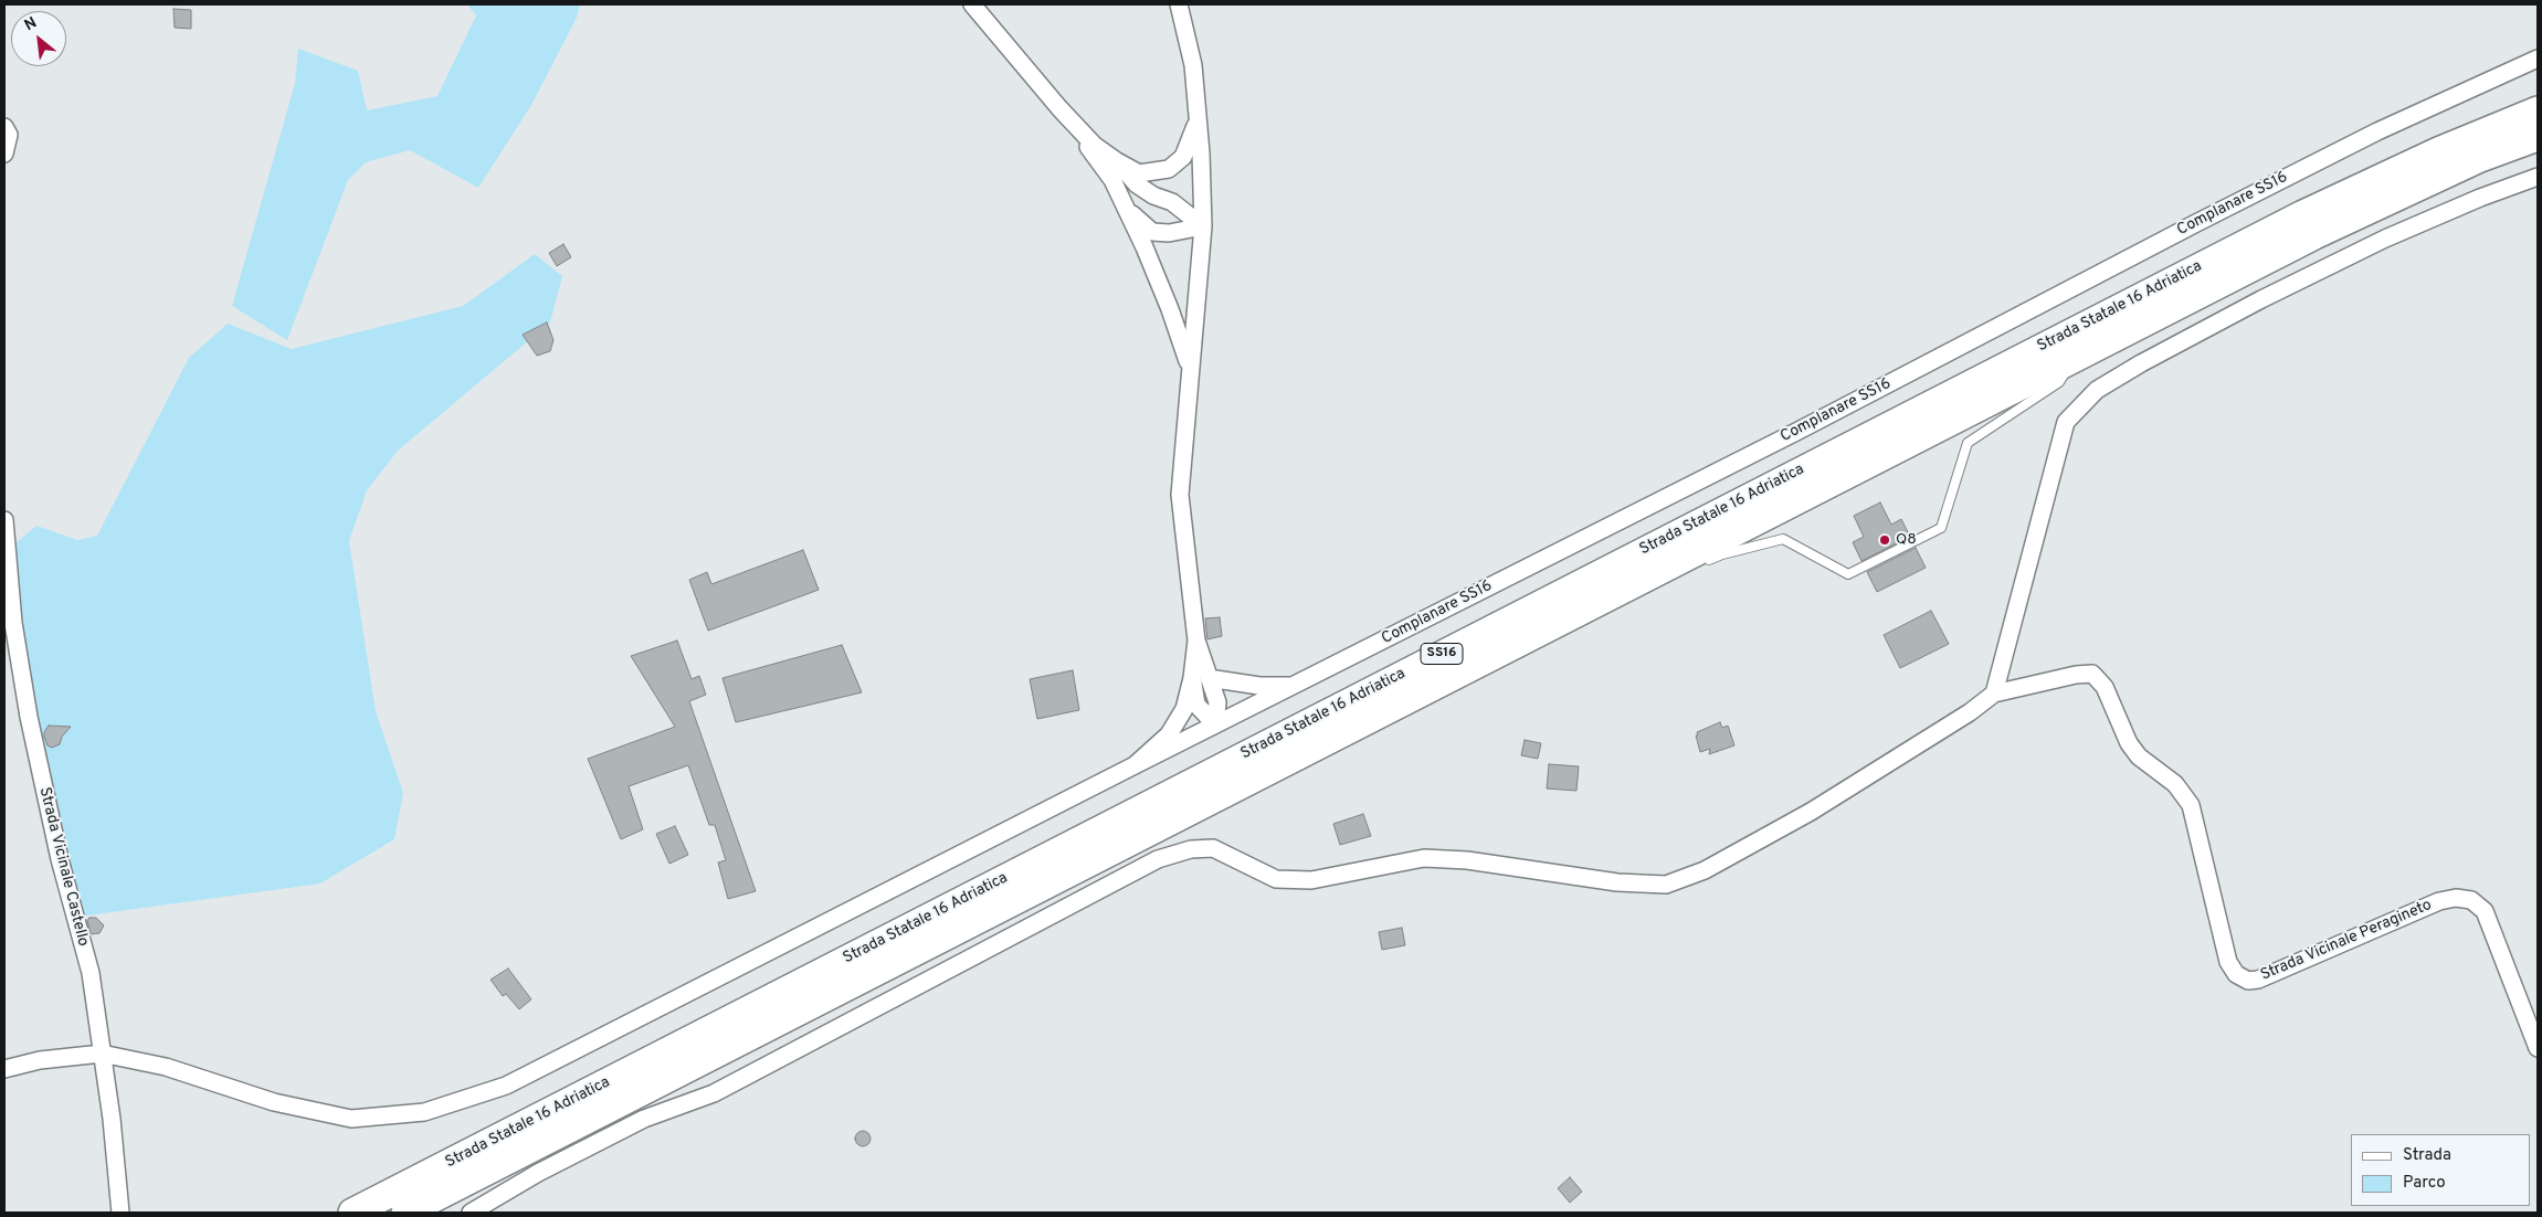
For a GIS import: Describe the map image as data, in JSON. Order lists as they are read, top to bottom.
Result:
{
  "streets": {
    "highway": ["Strada Statale 16 Adriatica", "SS16"],
    "street": ["Complanare SS16", "Strada Vicinale Castello", "Strada Vicinale Peragineto"]
  },
  "crossings": [
    ["Complanare SS16", "Strada Vicinale Castello"]
  ],
  "places": ["Q8"],
  "legend": ["Strada", "Parco"],
  "north": "top left"
}
